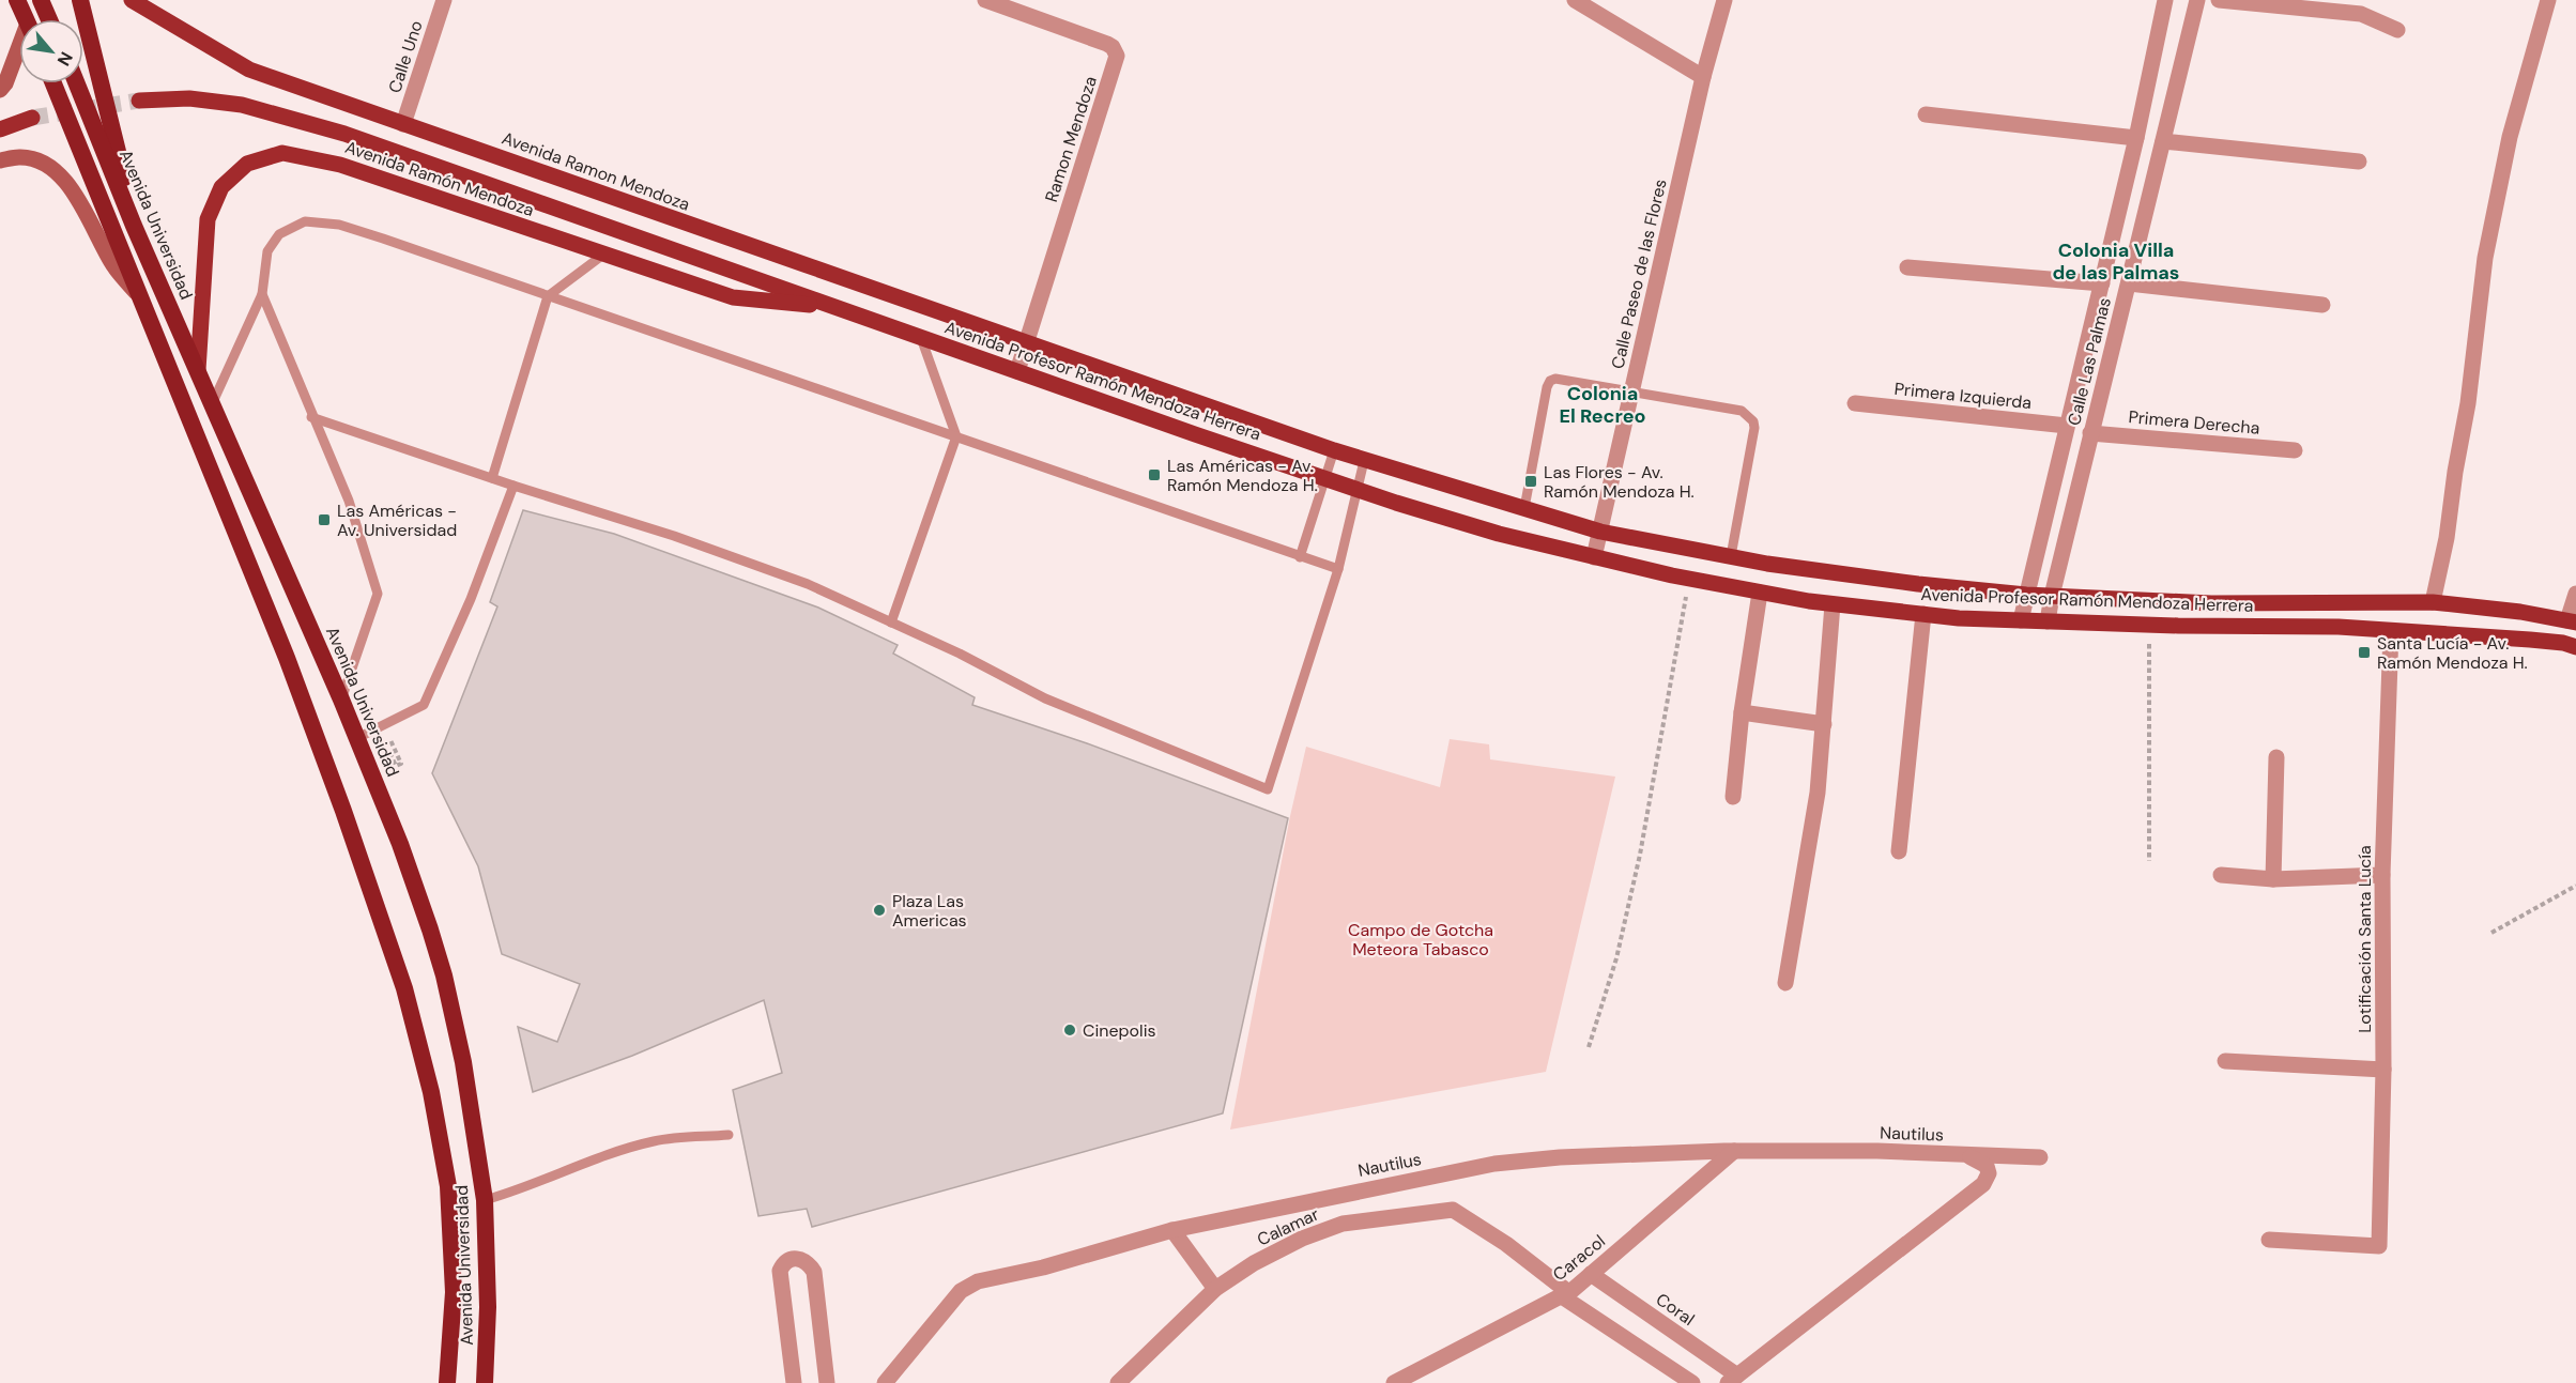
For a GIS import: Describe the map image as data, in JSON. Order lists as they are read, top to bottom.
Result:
{
  "streets": {
    "highway": ["Avenida Universidad"],
    "main road": ["Avenida Ramon Mendoza", "Avenida Ramón Mendoza", "Avenida Profesor Ramón Mendoza Herrera"],
    "street": [
      "Calle Uno",
      "Ramon Mendoza",
      "Calle Paseo de las Flores",
      "Calle Las Palmas",
      "Primera Izquierda",
      "Primera Derecha",
      "Lotificación Santa Lucía",
      "Nautilus",
      "Calamar",
      "Caracol",
      "Coral"
    ]
  },
  "crossings": [
    ["Calle Uno", "Avenida Ramon Mendoza"],
    ["Ramon Mendoza", "Avenida Ramon Mendoza"],
    ["Ramon Mendoza", "Avenida Profesor Ramón Mendoza Herrera"],
    ["Avenida Ramon Mendoza", "Avenida Profesor Ramón Mendoza Herrera"],
    ["Avenida Ramón Mendoza", "Avenida Universidad"],
    ["Avenida Ramón Mendoza", "Avenida Profesor Ramón Mendoza Herrera"],
    ["Calle Paseo de las Flores", "Avenida Profesor Ramón Mendoza Herrera"],
    ["Calle Las Palmas", "Avenida Profesor Ramón Mendoza Herrera"],
    ["Calle Las Palmas", "Primera Izquierda"],
    ["Calle Las Palmas", "Primera Derecha"],
    ["Avenida Profesor Ramón Mendoza Herrera", "Lotificación Santa Lucía"],
    ["Nautilus", "Caracol"],
    ["Nautilus", "Coral"],
    ["Calamar", "Caracol"],
    ["Caracol", "Coral"]
  ],
  "districts": ["Colonia Villa de las Palmas", "Colonia El Recreo"],
  "parks": ["Campo de Gotcha Meteora Tabasco"],
  "places": {
    "transit": [
      "Las Américas - Av. Ramón Mendoza H.",
      "Las Flores - Av. Ramón Mendoza H.",
      "Las Américas - Av. Universidad",
      "Santa Lucía - Av. Ramón Mendoza H."
    ],
    "other": ["Plaza Las Americas", "Cinepolis"]
  },
  "north": "bottom right"
}
